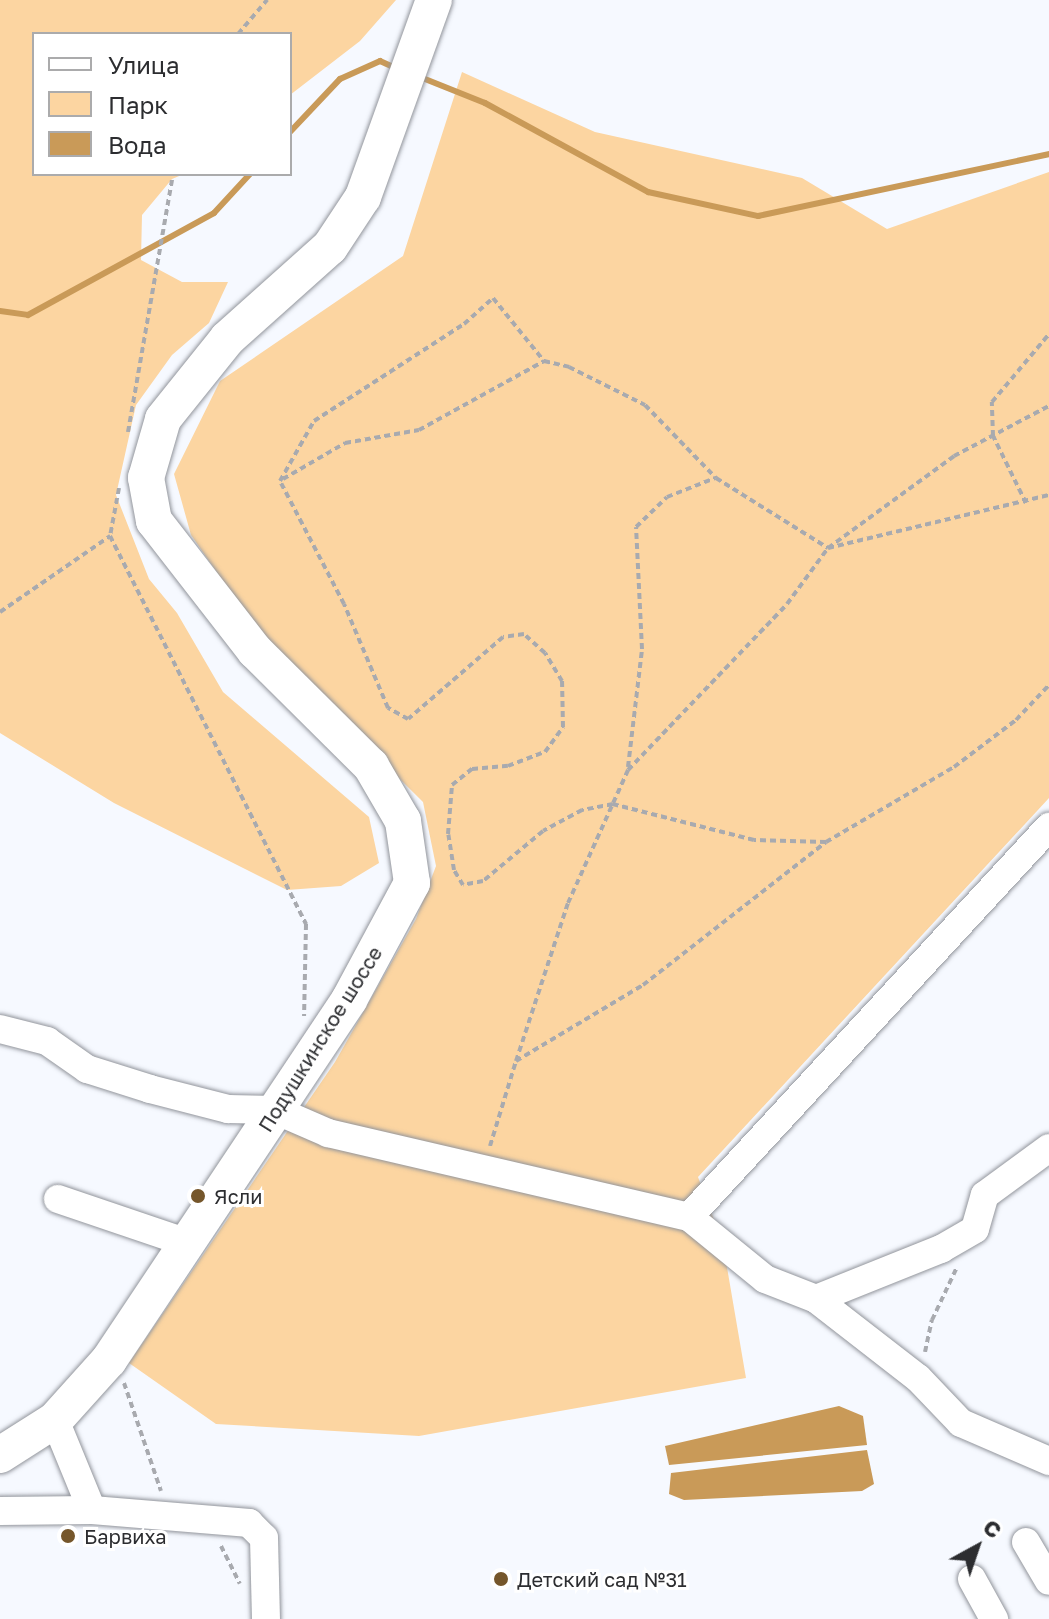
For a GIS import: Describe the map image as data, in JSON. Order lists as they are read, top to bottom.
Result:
{
  "streets": {
    "main road": ["Подушкинское шоссе"]
  },
  "places": ["Ясли", "Барвиха", "Детский сад №31"],
  "legend": ["Улица", "Парк", "Вода"],
  "north": "top right"
}
